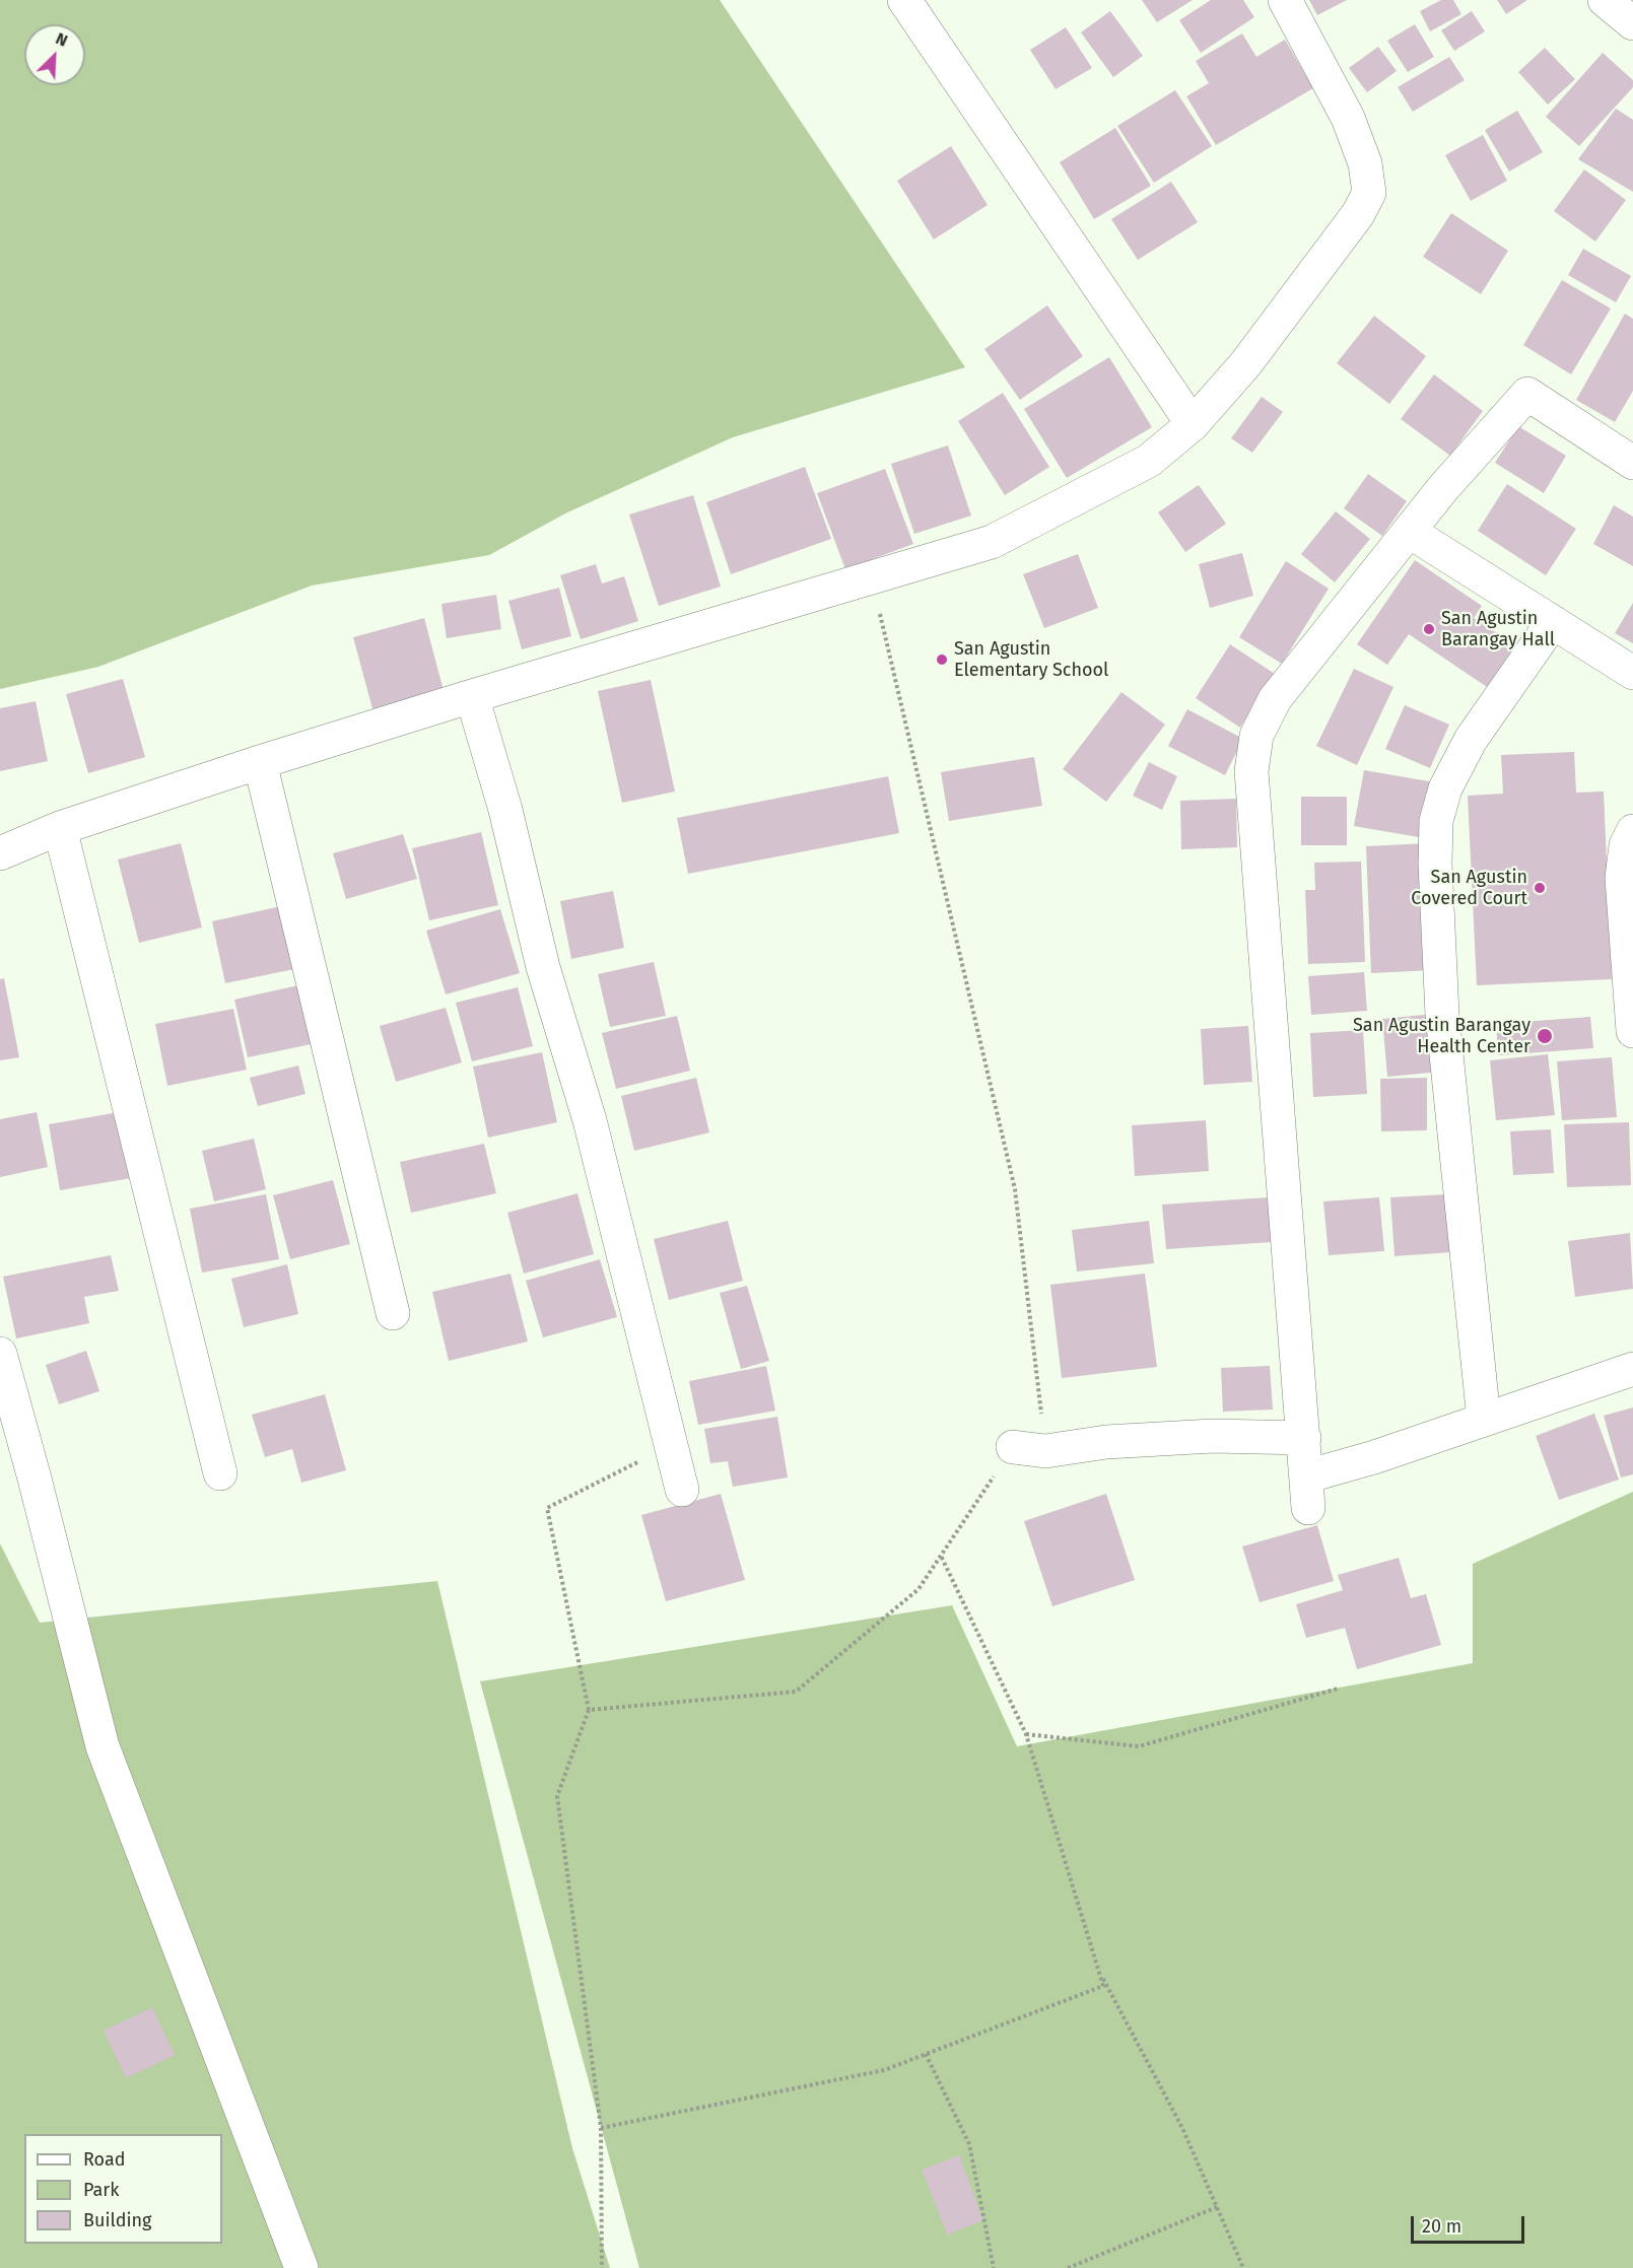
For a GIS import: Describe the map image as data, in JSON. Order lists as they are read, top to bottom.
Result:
{
  "places": [
    "San Agustin Barangay Hall",
    "San Agustin Elementary School",
    "San Agustin Covered Court",
    "San Agustin Barangay Health Center"
  ],
  "legend": ["Road", "Park", "Building"],
  "scale_bar": "20 m",
  "north": "top right"
}
